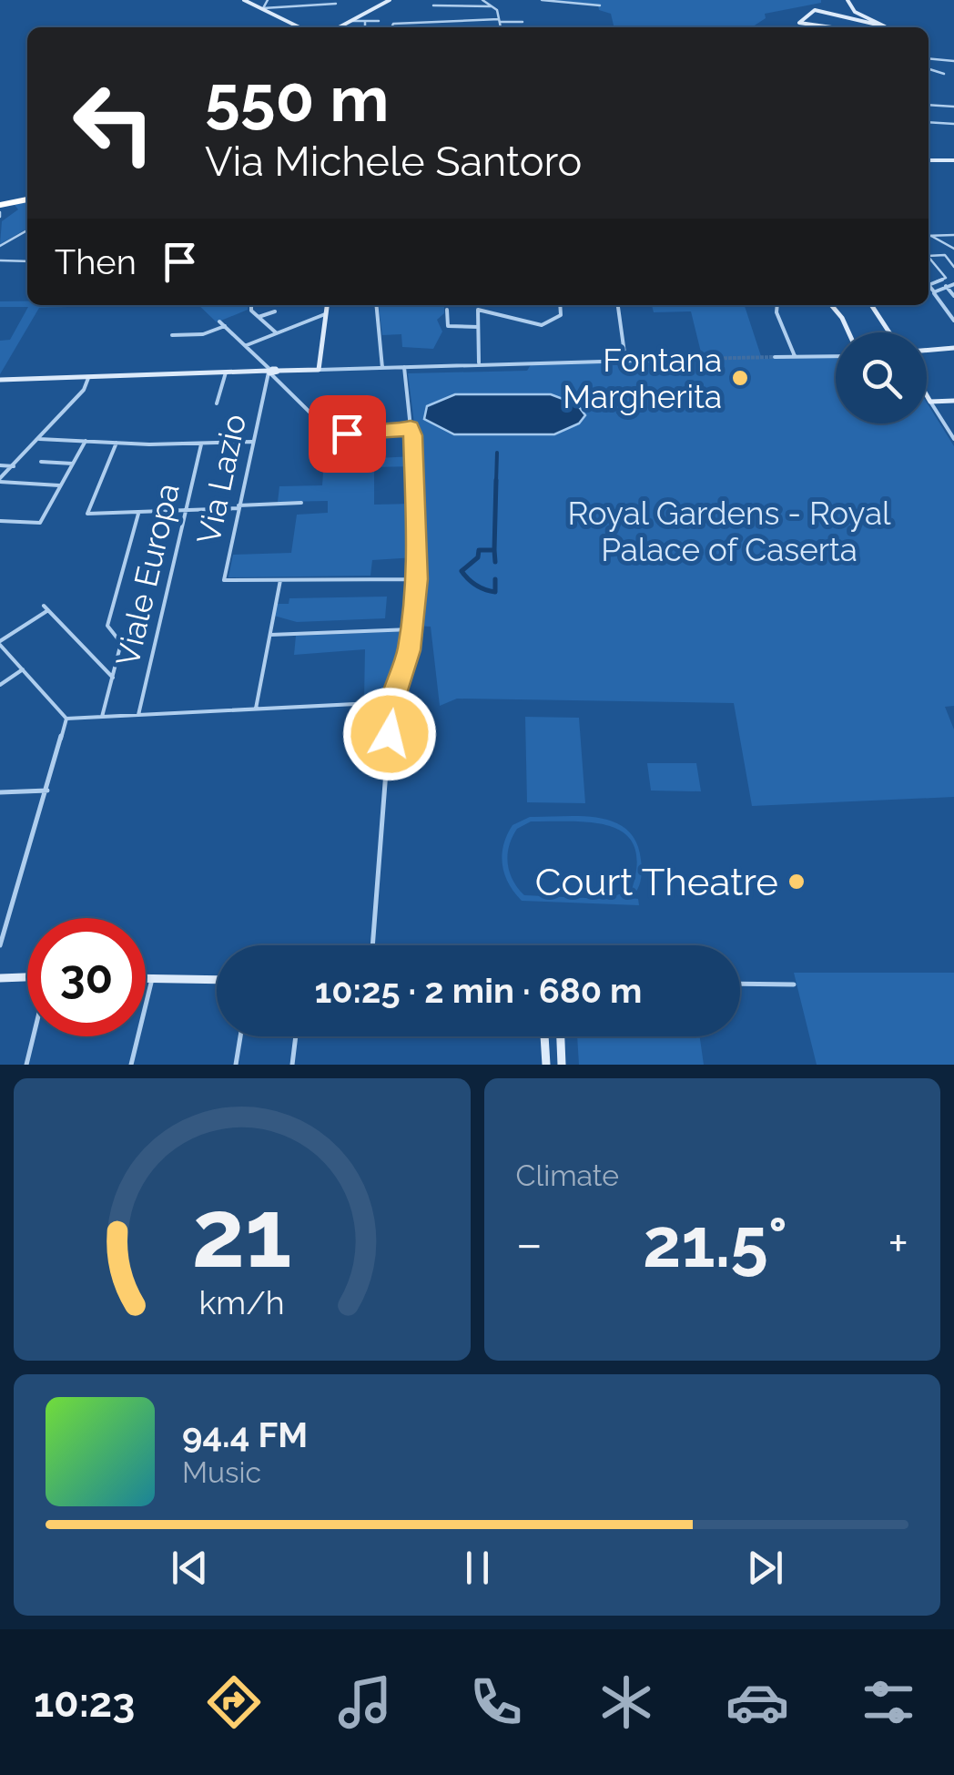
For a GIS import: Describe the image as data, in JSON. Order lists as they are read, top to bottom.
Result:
{
  "streets": {
    "street": ["Via Lazio", "Viale Europa"]
  },
  "parks": ["Royal Gardens - Royal Palace of Caserta"],
  "places": ["Fontana Margherita", "Court Theatre"],
  "page": {
    "turn": ["550 m", "Via Michele Santoro"],
    "then": "Then",
    "limit": "30",
    "trip": "10:25 · 2 min · 680 m",
    "tile": "Climate",
    "heat": ["−", "21.5°", "+"],
    "song": ["94.4 FM", "Music"],
    "tabs": "10:23",
    "gauge": ["21", "km/h"]
  }
}
